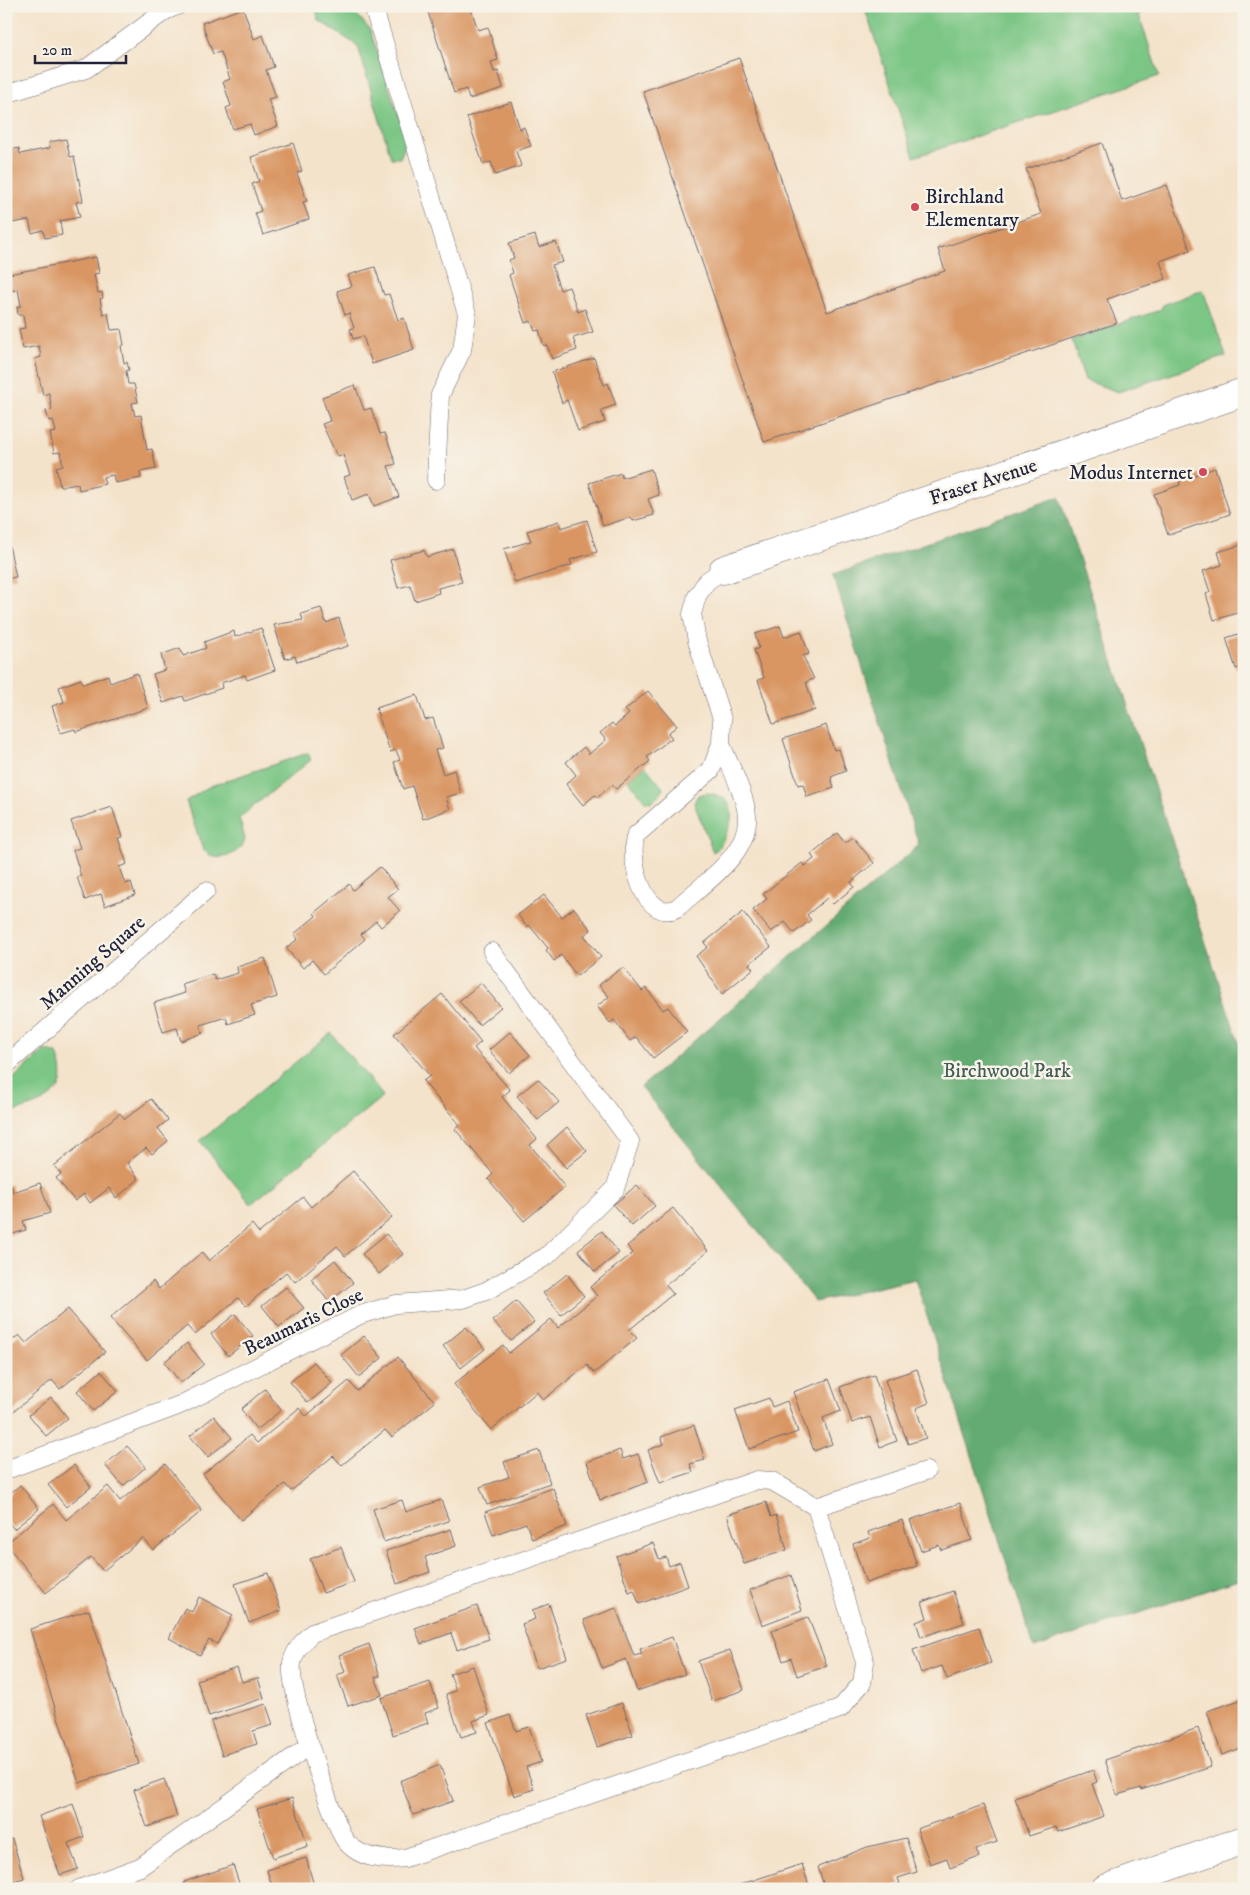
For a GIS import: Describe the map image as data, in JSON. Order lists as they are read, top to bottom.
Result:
{
  "streets": {
    "street": ["Fraser Avenue"],
    "lane": ["Manning Square", "Beaumaris Close"]
  },
  "parks": ["Birchwood Park"],
  "places": ["Birchland Elementary", "Modus Internet"],
  "scale_bar": "20 m"
}
